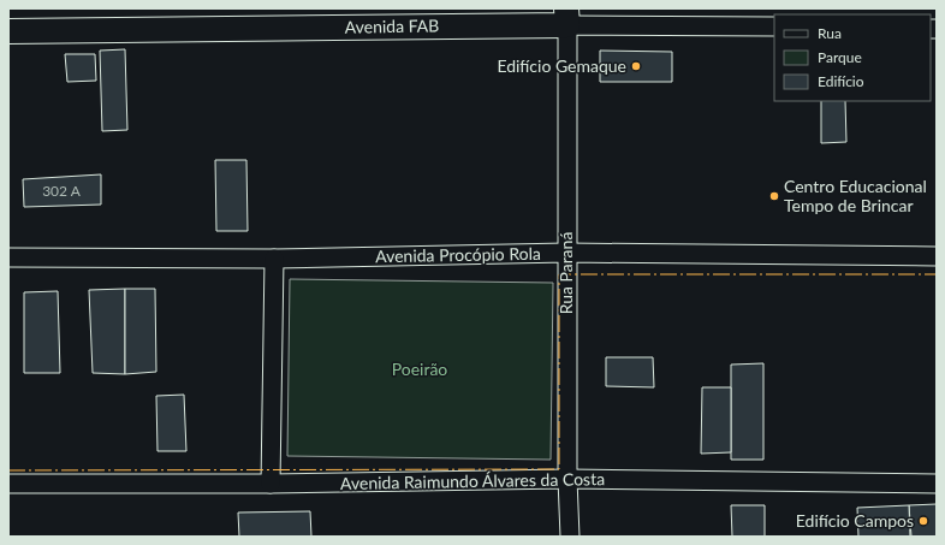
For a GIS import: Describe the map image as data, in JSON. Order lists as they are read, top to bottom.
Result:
{
  "streets": {
    "main road": ["Avenida FAB"],
    "street": ["Avenida Procópio Rola", "Rua Paraná", "Avenida Raimundo Álvares da Costa"]
  },
  "crossings": [
    ["Avenida FAB", "Rua Paraná"],
    ["Avenida Procópio Rola", "Rua Paraná"],
    ["Rua Paraná", "Avenida Raimundo Álvares da Costa"]
  ],
  "parks": ["Poeirão"],
  "places": ["Edifício Gemaque", "Centro Educacional Tempo de Brincar", "Edifício Campos"],
  "house_numbers": ["302 A"],
  "legend": ["Rua", "Parque", "Edifício"]
}
